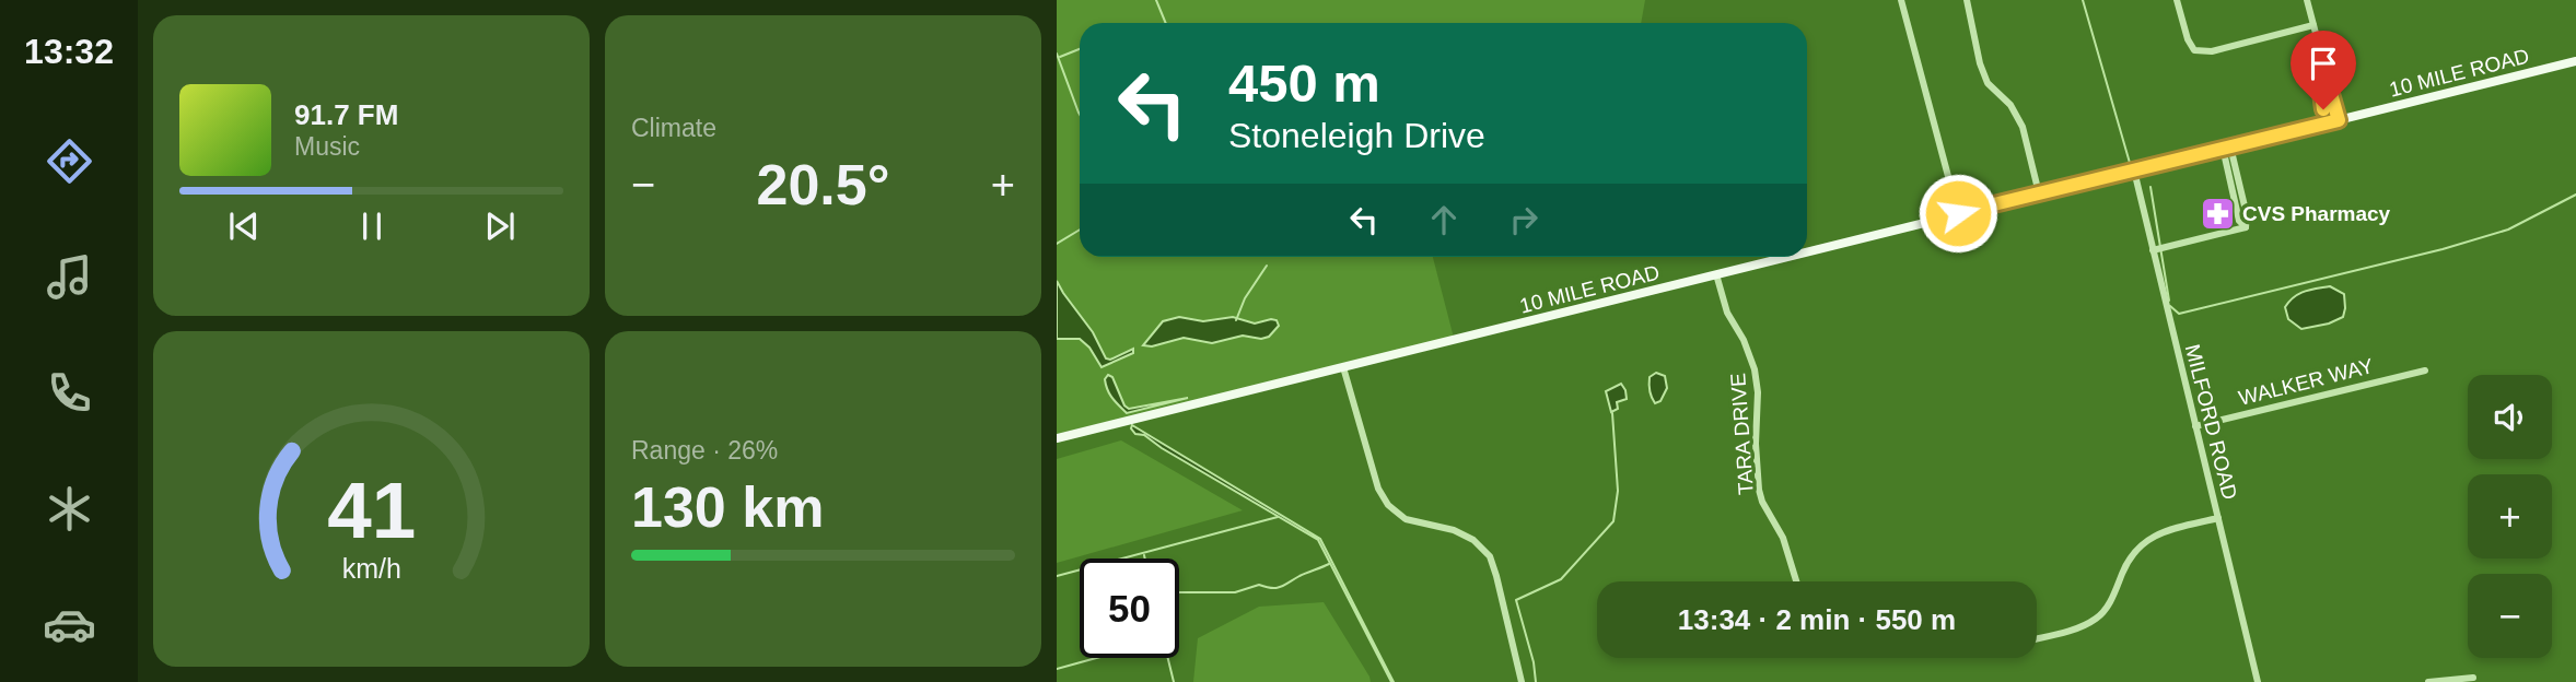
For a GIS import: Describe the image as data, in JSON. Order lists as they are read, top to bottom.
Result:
{
  "streets": {
    "main road": ["10 MILE ROAD"],
    "street": ["WALKER WAY", "MILFORD ROAD", "TARA DRIVE"]
  },
  "crossings": [
    ["10 MILE ROAD", "MILFORD ROAD"],
    ["10 MILE ROAD", "TARA DRIVE"],
    ["WALKER WAY", "MILFORD ROAD"]
  ],
  "places": {
    "pharmacy": ["CVS Pharmacy"]
  },
  "page": {
    "tabs": "13:32",
    "tile": [
      "Climate",
      ["Range · 26%", "130 km"]
    ],
    "turn": ["450 m", "Stoneleigh Drive"],
    "song": ["91.7 FM", "Music"],
    "heat": ["−", "20.5°", "+"],
    "map_buttons": ["+", "−"],
    "limit": "50",
    "trip": "13:34 · 2 min · 550 m",
    "gauge": ["41", "km/h"]
  }
}
